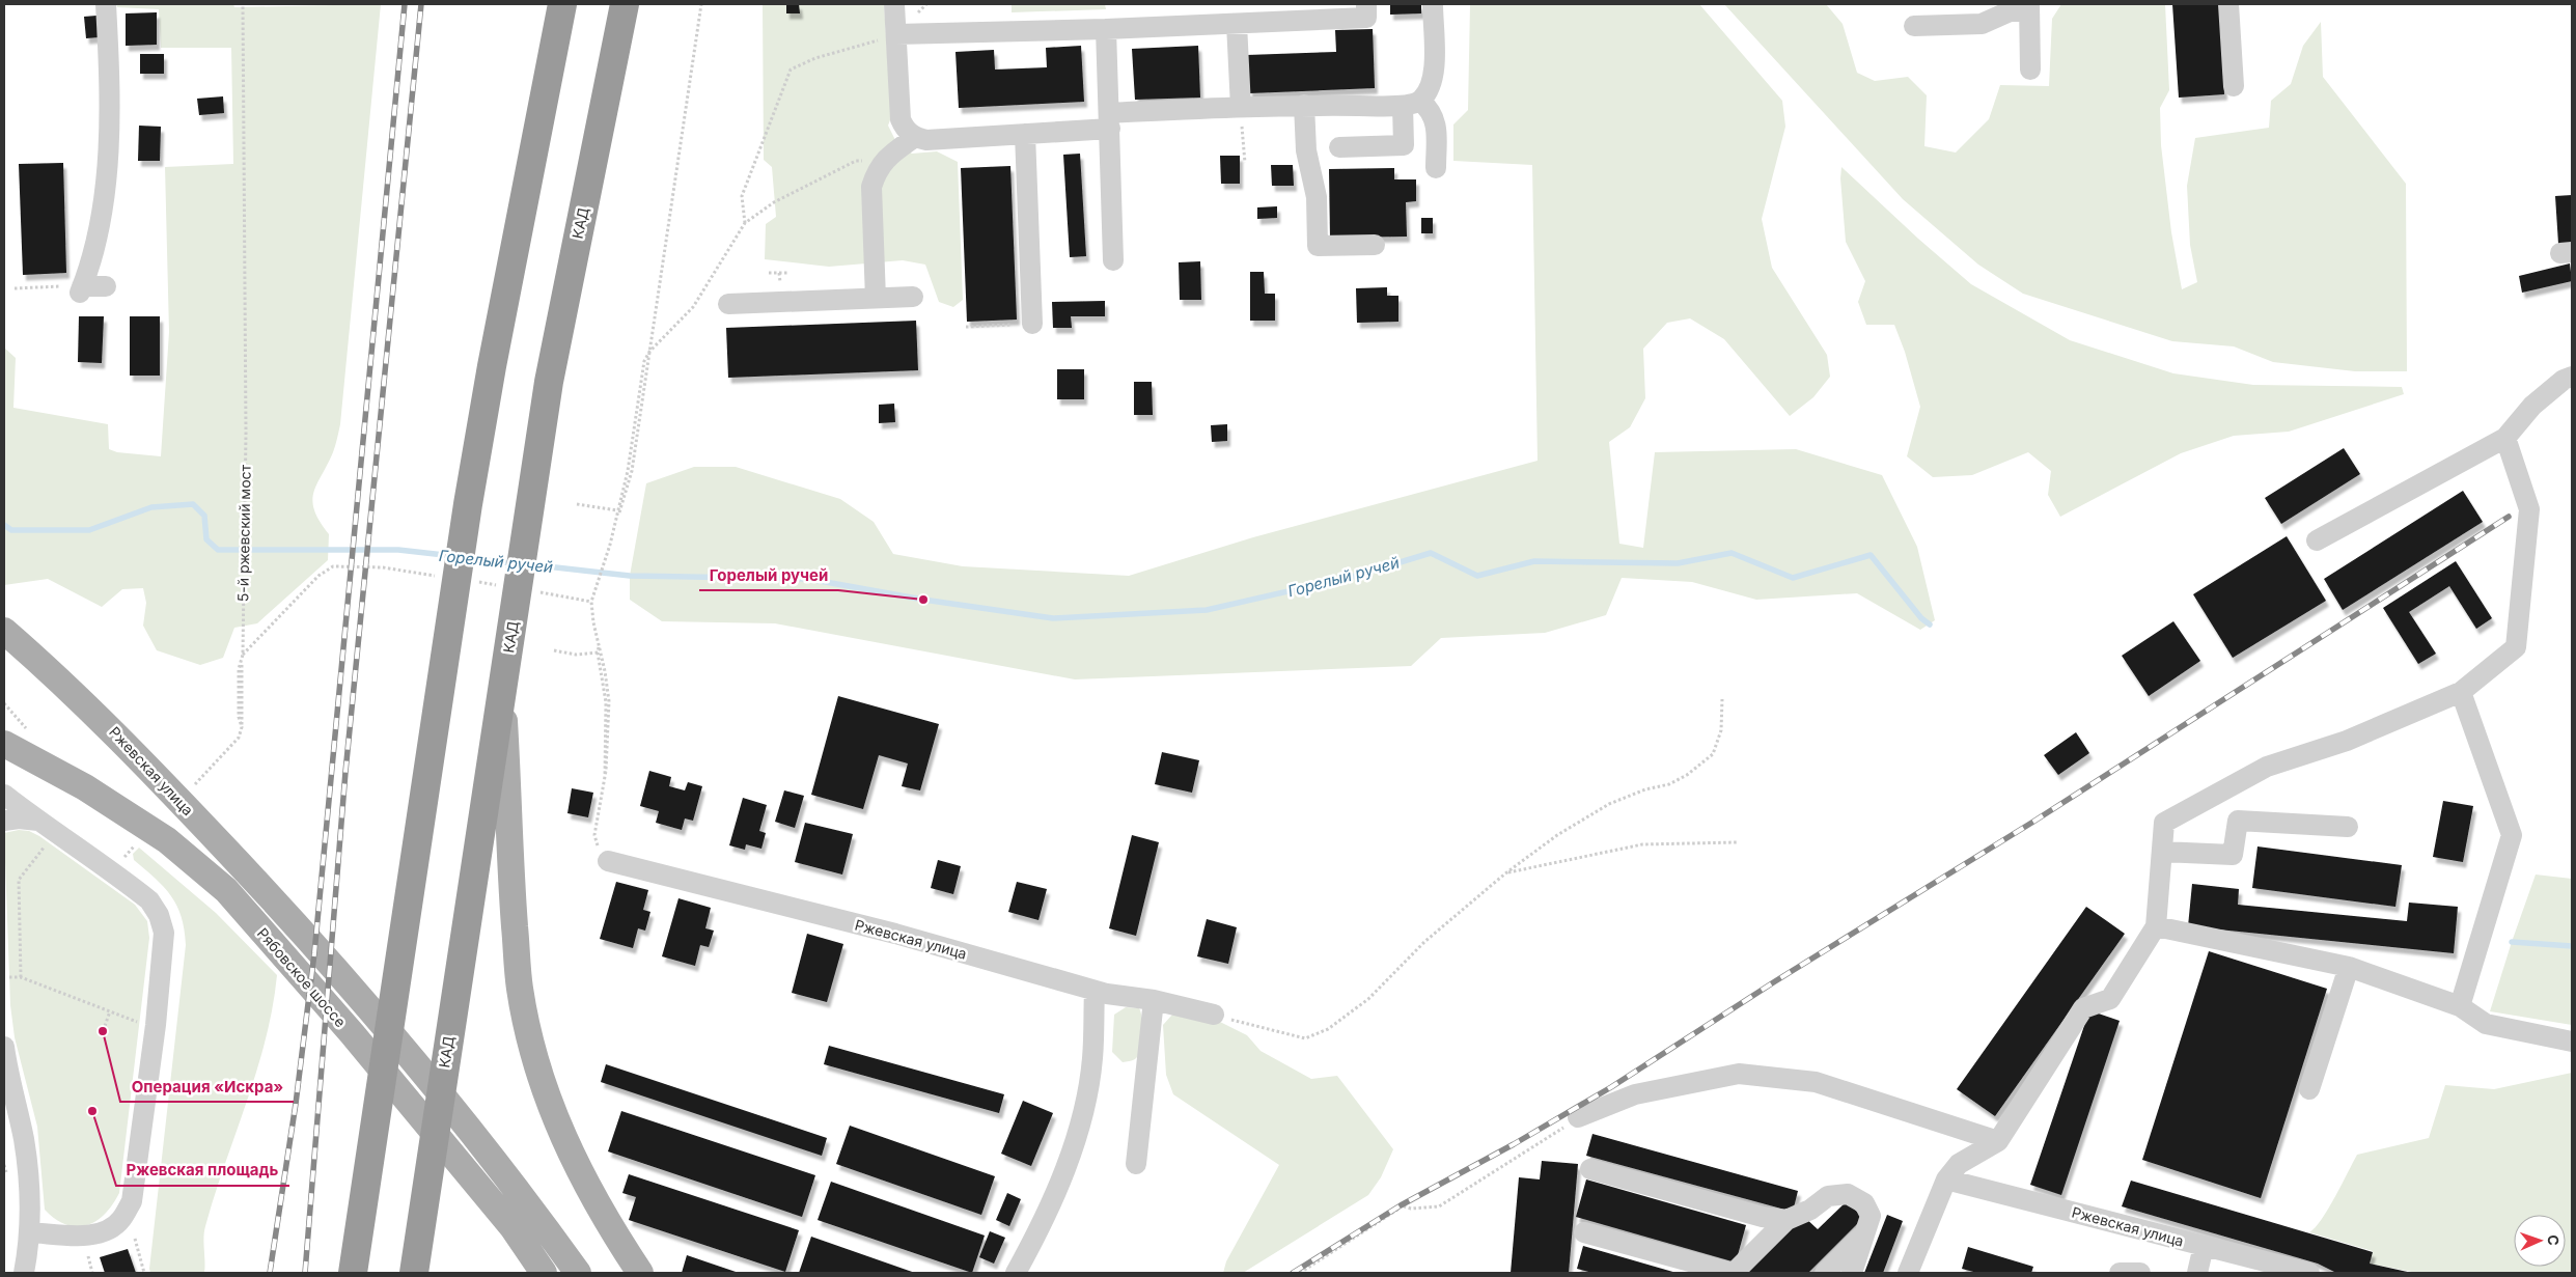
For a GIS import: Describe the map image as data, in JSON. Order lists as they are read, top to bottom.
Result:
{
  "streets": {
    "highway": ["КАД"],
    "main road": ["Ржевская улица", "Рябовское шоссе"],
    "path": ["5-й ржевский мост"]
  },
  "crossings": [
    ["Ржевская улица", "Рябовское шоссе"]
  ],
  "water": ["Горелый ручей"],
  "places": ["Горелый ручей", "Операция «Искра»", "Ржевская площадь"],
  "north": "right"
}
